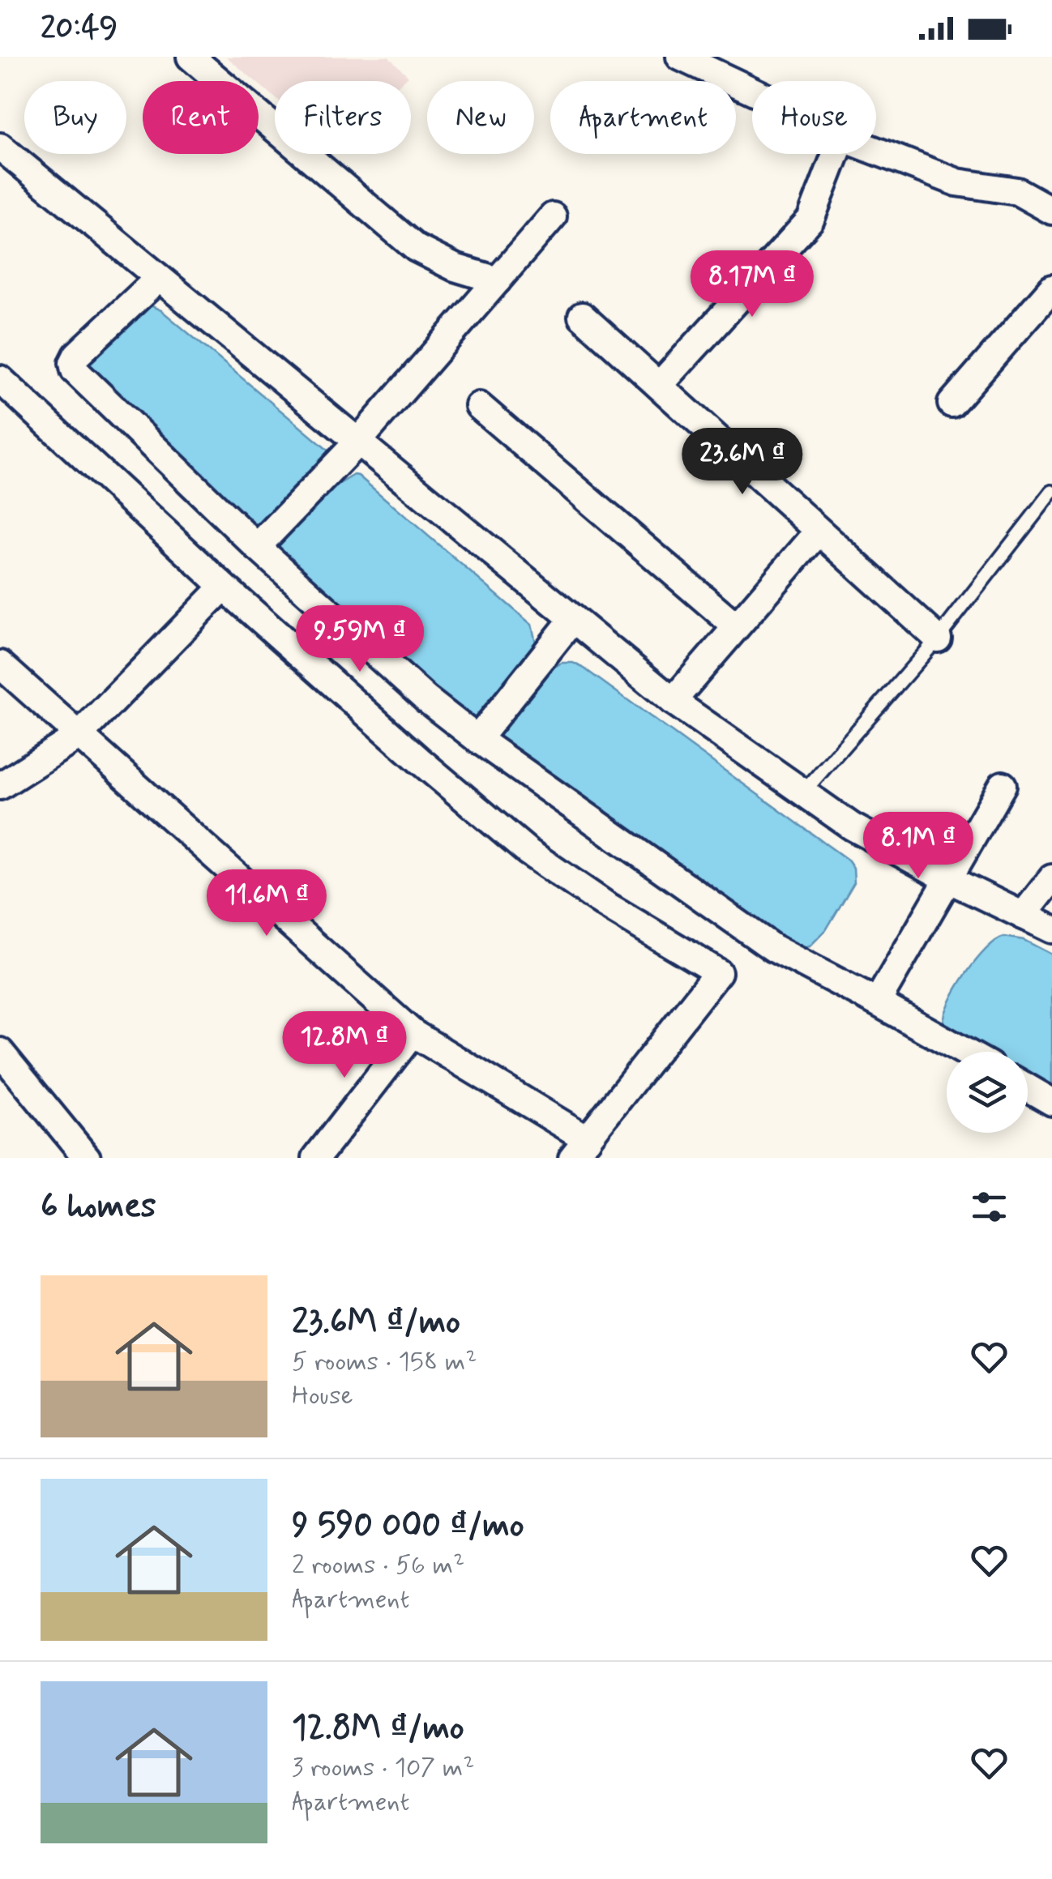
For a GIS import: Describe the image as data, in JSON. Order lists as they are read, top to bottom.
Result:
{
  "page": {
    "status": "20:49",
    "chip": [
      "Buy",
      "Rent",
      "Filters",
      "New",
      "Apartment",
      "House"
    ],
    "price": [
      "8.17M ₫",
      "23.6M ₫",
      "9.59M ₫",
      "8.1M ₫",
      "11.6M ₫",
      "12.8M ₫"
    ],
    "heading": "6 homes",
    "list": [
      {
        "name": "23.6M ₫/mo",
        "note": "5 rooms · 158 m² · House"
      },
      {
        "name": "9 590 000 ₫/mo",
        "note": "2 rooms · 56 m² · Apartment"
      },
      {
        "name": "12.8M ₫/mo",
        "note": "3 rooms · 107 m² · Apartment"
      }
    ]
  }
}
